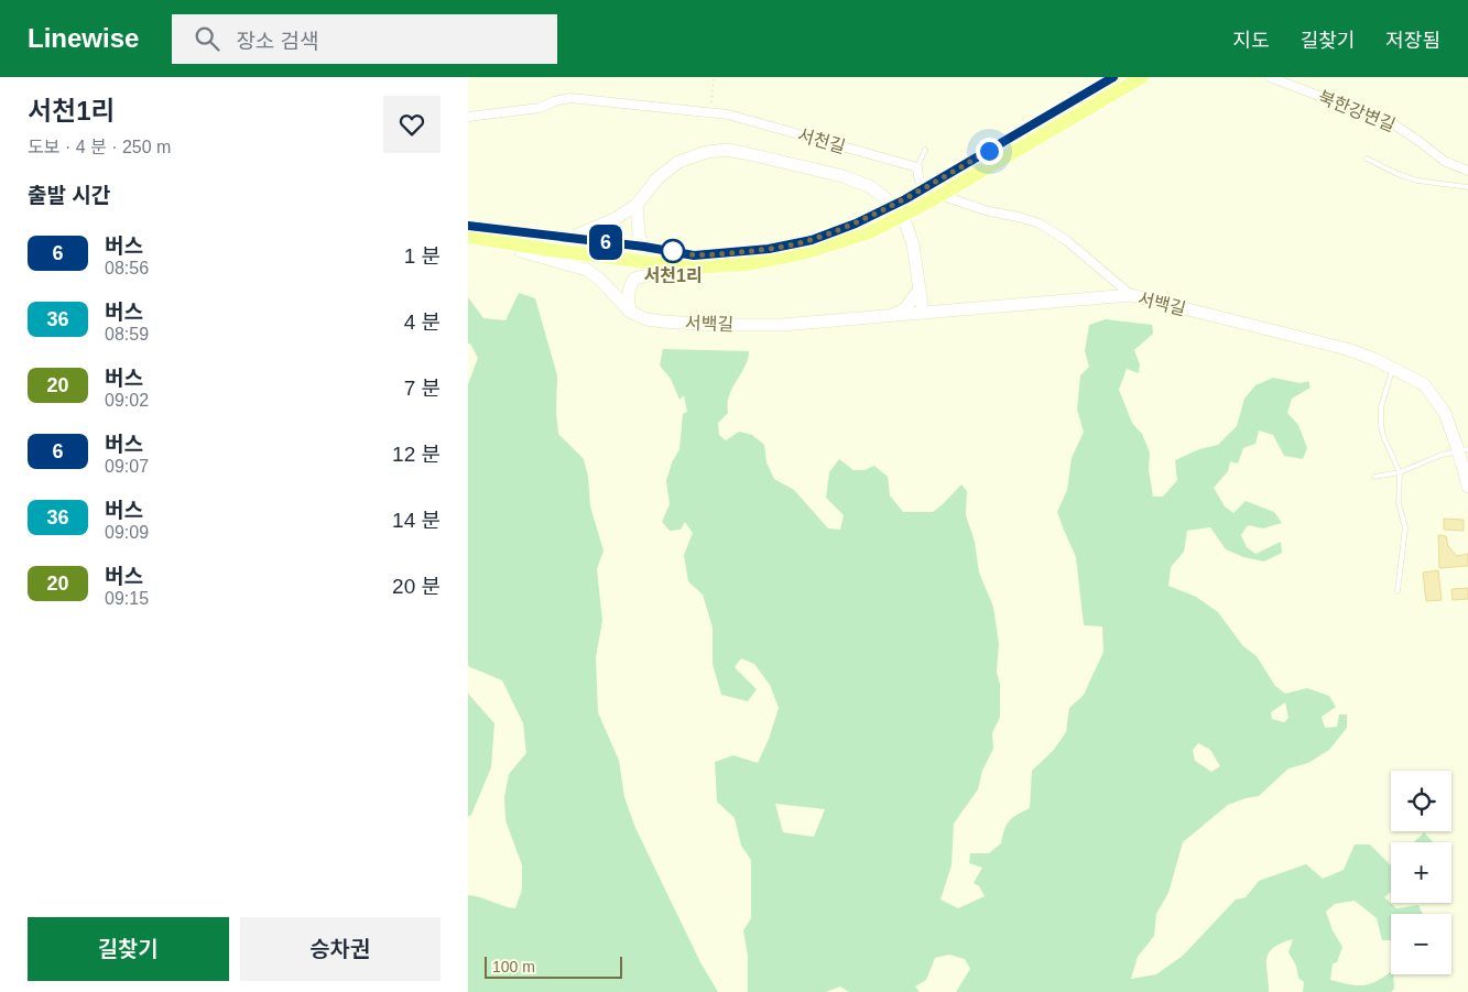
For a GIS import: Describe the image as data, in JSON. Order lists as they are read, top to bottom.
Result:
{
  "streets": {
    "street": ["북한강변길", "서천길", "서백길"]
  },
  "places": ["서천1리"],
  "lines": ["bus line 6"],
  "scale_bar": "100 m",
  "page": {
    "header": "Linewise",
    "search": "장소 검색",
    "nav": ["지도", "길찾기", "저장됨"],
    "heading": [
      ["서천1리", "도보 · 4 분 · 250 m"],
      "출발 시간"
    ],
    "on_map": "6",
    "list": [
      {
        "mark": "6",
        "name": "버스",
        "note": "08:56",
        "value": "1 분"
      },
      {
        "mark": "36",
        "name": "버스",
        "note": "08:59",
        "value": "4 분"
      },
      {
        "mark": "20",
        "name": "버스",
        "note": "09:02",
        "value": "7 분"
      },
      {
        "mark": "6",
        "name": "버스",
        "note": "09:07",
        "value": "12 분"
      },
      {
        "mark": "36",
        "name": "버스",
        "note": "09:09",
        "value": "14 분"
      },
      {
        "mark": "20",
        "name": "버스",
        "note": "09:15",
        "value": "20 분"
      }
    ],
    "map_buttons": ["+", "−"],
    "buttons": ["길찾기", "승차권"],
    "scale": "100 m"
  }
}
